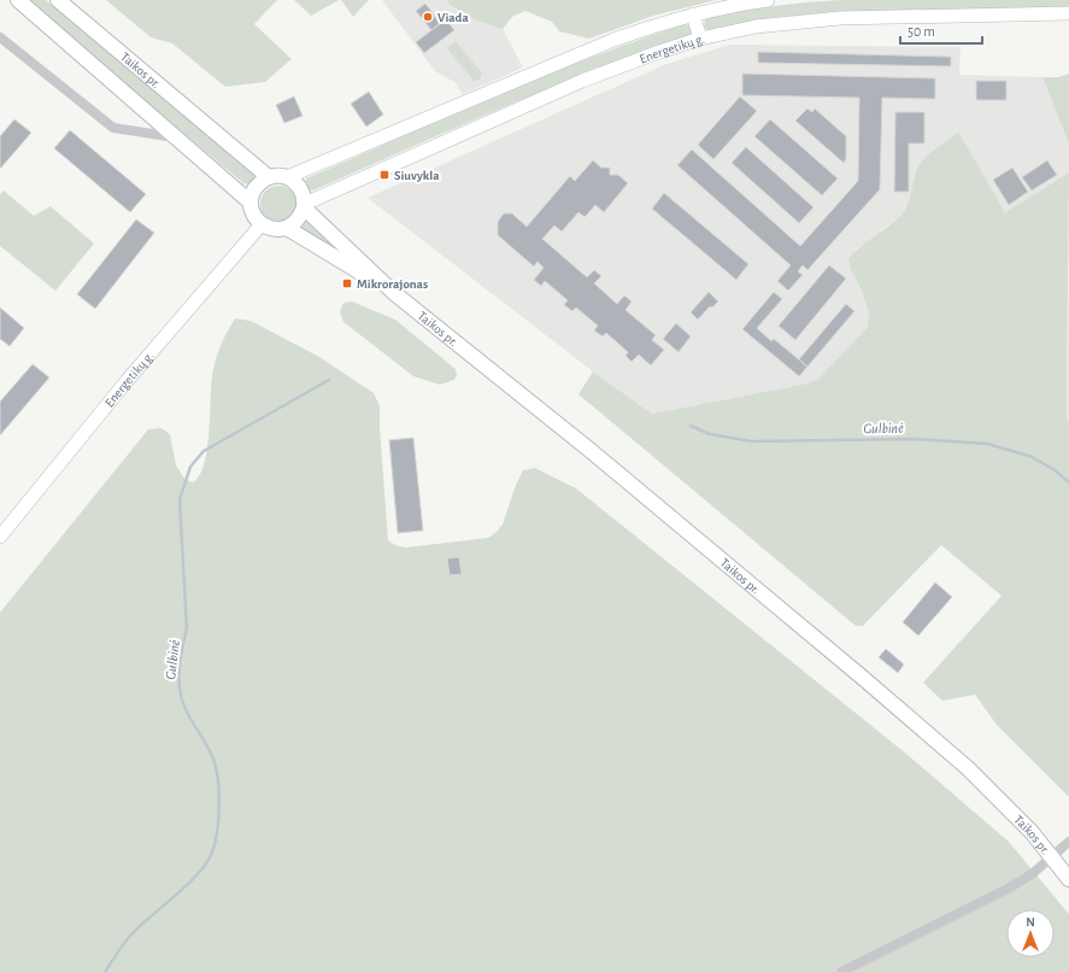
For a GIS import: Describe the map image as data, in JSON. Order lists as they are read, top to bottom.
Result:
{
  "streets": {
    "main road": ["Energetikų g.", "Taikos pr."]
  },
  "crossings": [
    ["Energetikų g.", "Taikos pr."]
  ],
  "water": ["Gulbinė"],
  "places": {
    "other": ["Viada"],
    "transit": ["Siuvykla", "Mikrorajonas"]
  },
  "scale_bar": "50 m",
  "north": "top"
}
